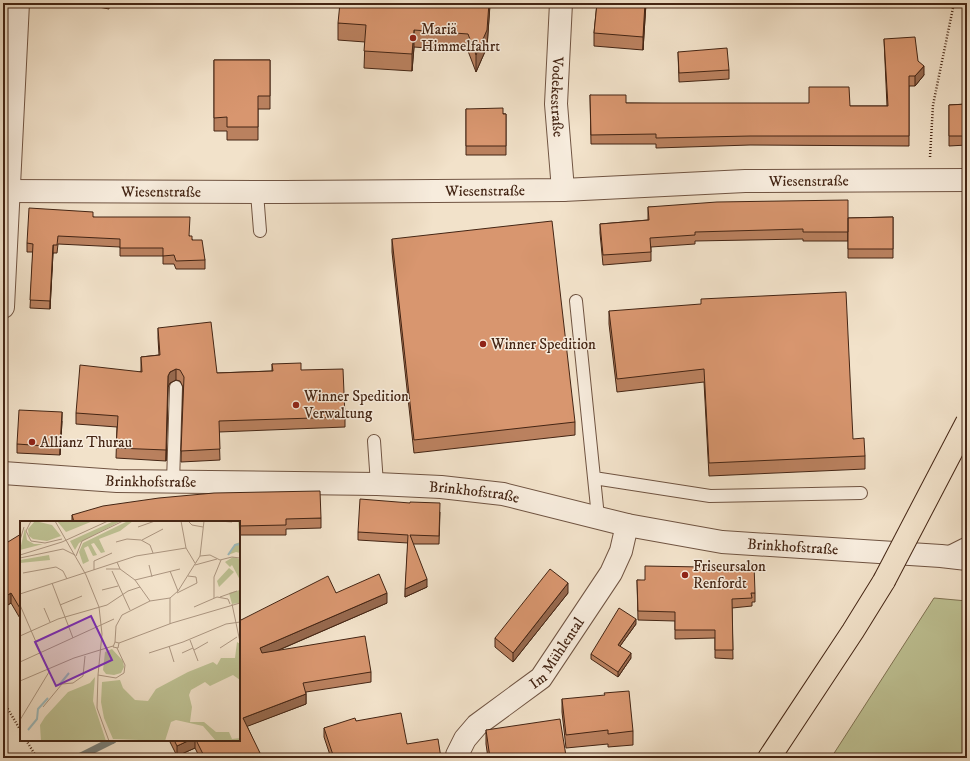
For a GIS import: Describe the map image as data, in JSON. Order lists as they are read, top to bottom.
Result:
{
  "streets": {
    "street": [
      "Vodekestraße",
      "Wiesenstraße",
      "Brinkhofstraße",
      "Im Mühlental"
    ]
  },
  "crossings": [
    ["Vodekestraße", "Wiesenstraße"],
    ["Brinkhofstraße", "Im Mühlental"]
  ],
  "places": [
    "Mariä Himmelfahrt",
    "Winner Spedition",
    "Winner Spedition Verwaltung",
    "Allianz Thurau",
    "Friseursalon Renfordt"
  ]
}
